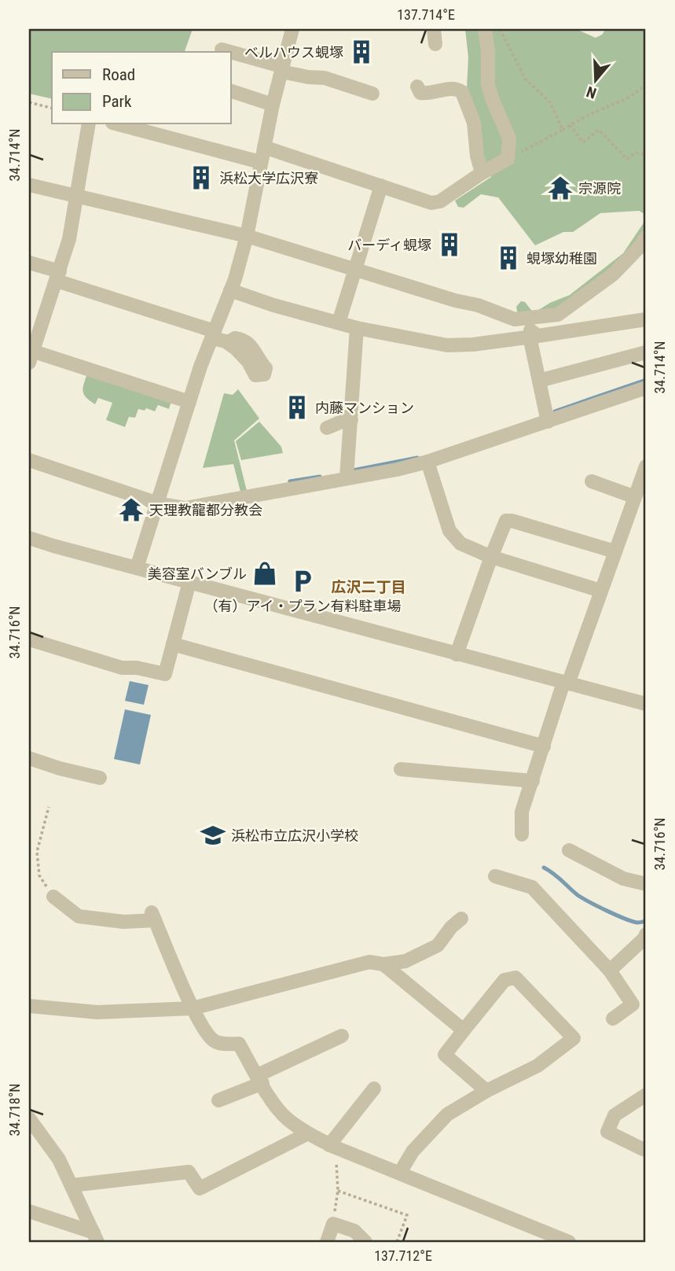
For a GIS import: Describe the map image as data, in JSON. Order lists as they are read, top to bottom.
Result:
{
  "districts": ["広沢二丁目"],
  "places": {
    "building": [
      "ベルハウス蜆塚",
      "浜松大学広沢寮",
      "バーディ蜆塚",
      "蜆塚幼稚園",
      "内藤マンション"
    ],
    "temple": ["宗源院", "天理教龍都分教会"],
    "shop": ["美容室バンブル"],
    "parking": ["（有）アイ・プラン有料駐車場"],
    "school or university": ["浜松市立広沢小学校"]
  },
  "legend": ["Road", "Park"],
  "north": "bottom",
  "coordinates": [
    "137.714°E",
    "34.714°N",
    "34.716°N",
    "34.718°N",
    "137.712°E"
  ]
}
